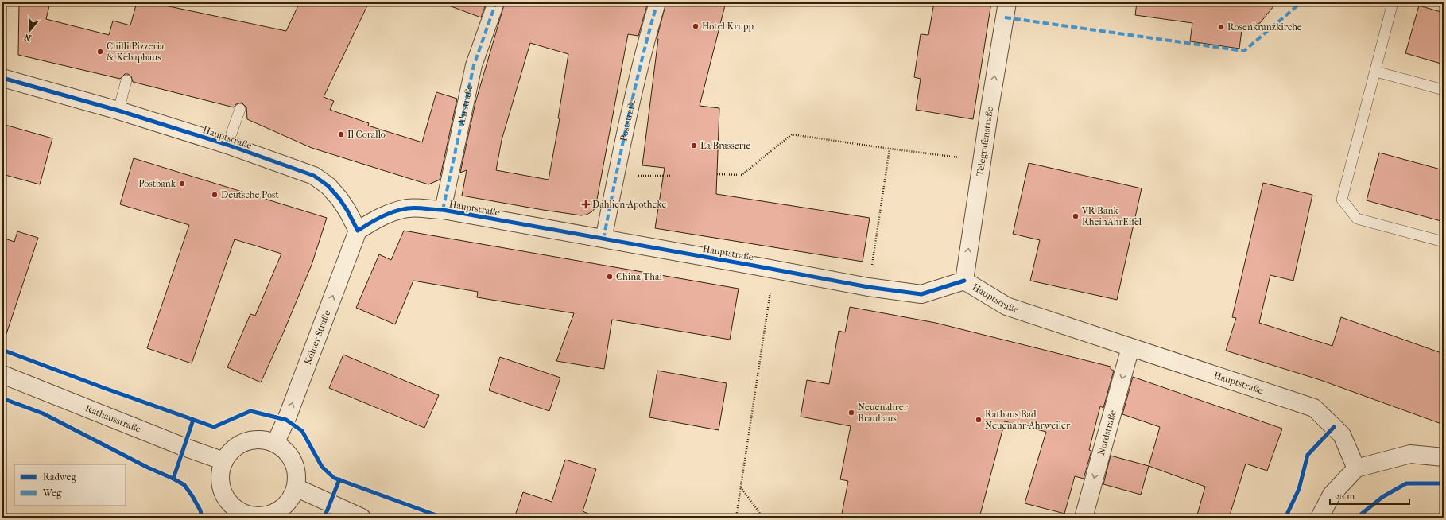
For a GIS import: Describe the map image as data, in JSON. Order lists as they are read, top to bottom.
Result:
{
  "streets": {
    "street": [
      "Ahrstraße",
      "Poststraße",
      "Hauptstraße",
      "Telegrafenstraße",
      "Kölner Straße",
      "Rathausstraße",
      "Nordstraße"
    ]
  },
  "crossings": [
    ["Ahrstraße", "Hauptstraße"],
    ["Poststraße", "Hauptstraße"],
    ["Hauptstraße", "Telegrafenstraße"],
    ["Hauptstraße", "Kölner Straße"],
    ["Hauptstraße", "Nordstraße"],
    ["Kölner Straße", "Rathausstraße"]
  ],
  "one_way": ["Telegrafenstraße", "Kölner Straße", "Nordstraße"],
  "places": {
    "other": [
      "Hotel Krupp",
      "Rosenkranzkirche",
      "Chilli Pizzeria & Kebaphaus",
      "Il Corallo",
      "La Brasserie",
      "Postbank",
      "Deutsche Post",
      "VR Bank RheinAhrEifel",
      "China-Thai",
      "Neuenahrer Brauhaus",
      "Rathaus Bad Neuenahr-Ahrweiler"
    ],
    "health": ["Dahlien-Apotheke"]
  },
  "legend": ["Radweg", "Weg"],
  "scale_bar": "20 m",
  "north": "bottom"
}
